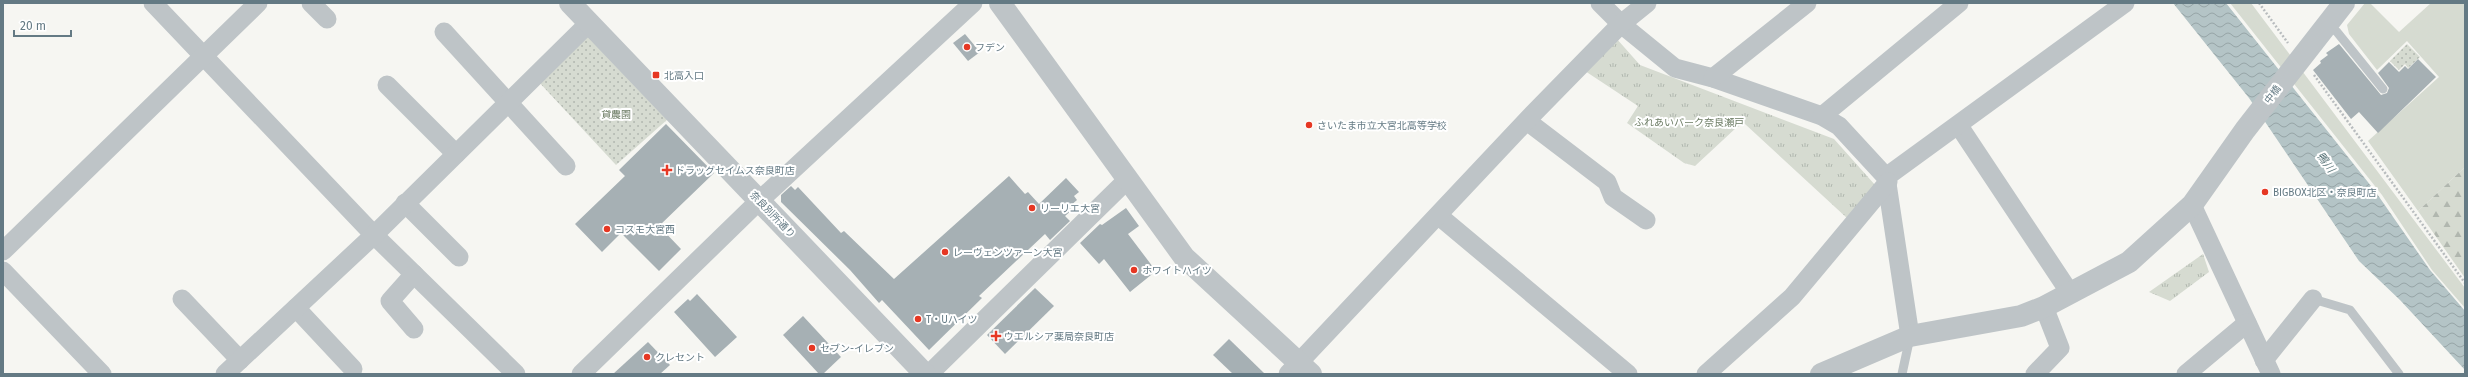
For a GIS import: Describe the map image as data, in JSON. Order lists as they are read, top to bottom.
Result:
{
  "streets": {
    "street": ["中橋", "奈良別所通り"]
  },
  "water": ["鴨川"],
  "parks": ["貸農園", "ふれあいパーク奈良瀬戸"],
  "places": {
    "other": [
      "フデン",
      "さいたま市立大宮北高等学校",
      "BIGBOX北区・奈良町店",
      "リーリエ大宮",
      "コスモ大宮西",
      "レーヴェンツァーン大宮",
      "ホワイトハイツ",
      "T・Uハイツ",
      "セブン-イレブン",
      "クレセント"
    ],
    "transit": ["北高入口"],
    "health": ["ドラッグセイムス奈良町店", "ウエルシア薬局奈良町店"]
  },
  "scale_bar": "20 m"
}
